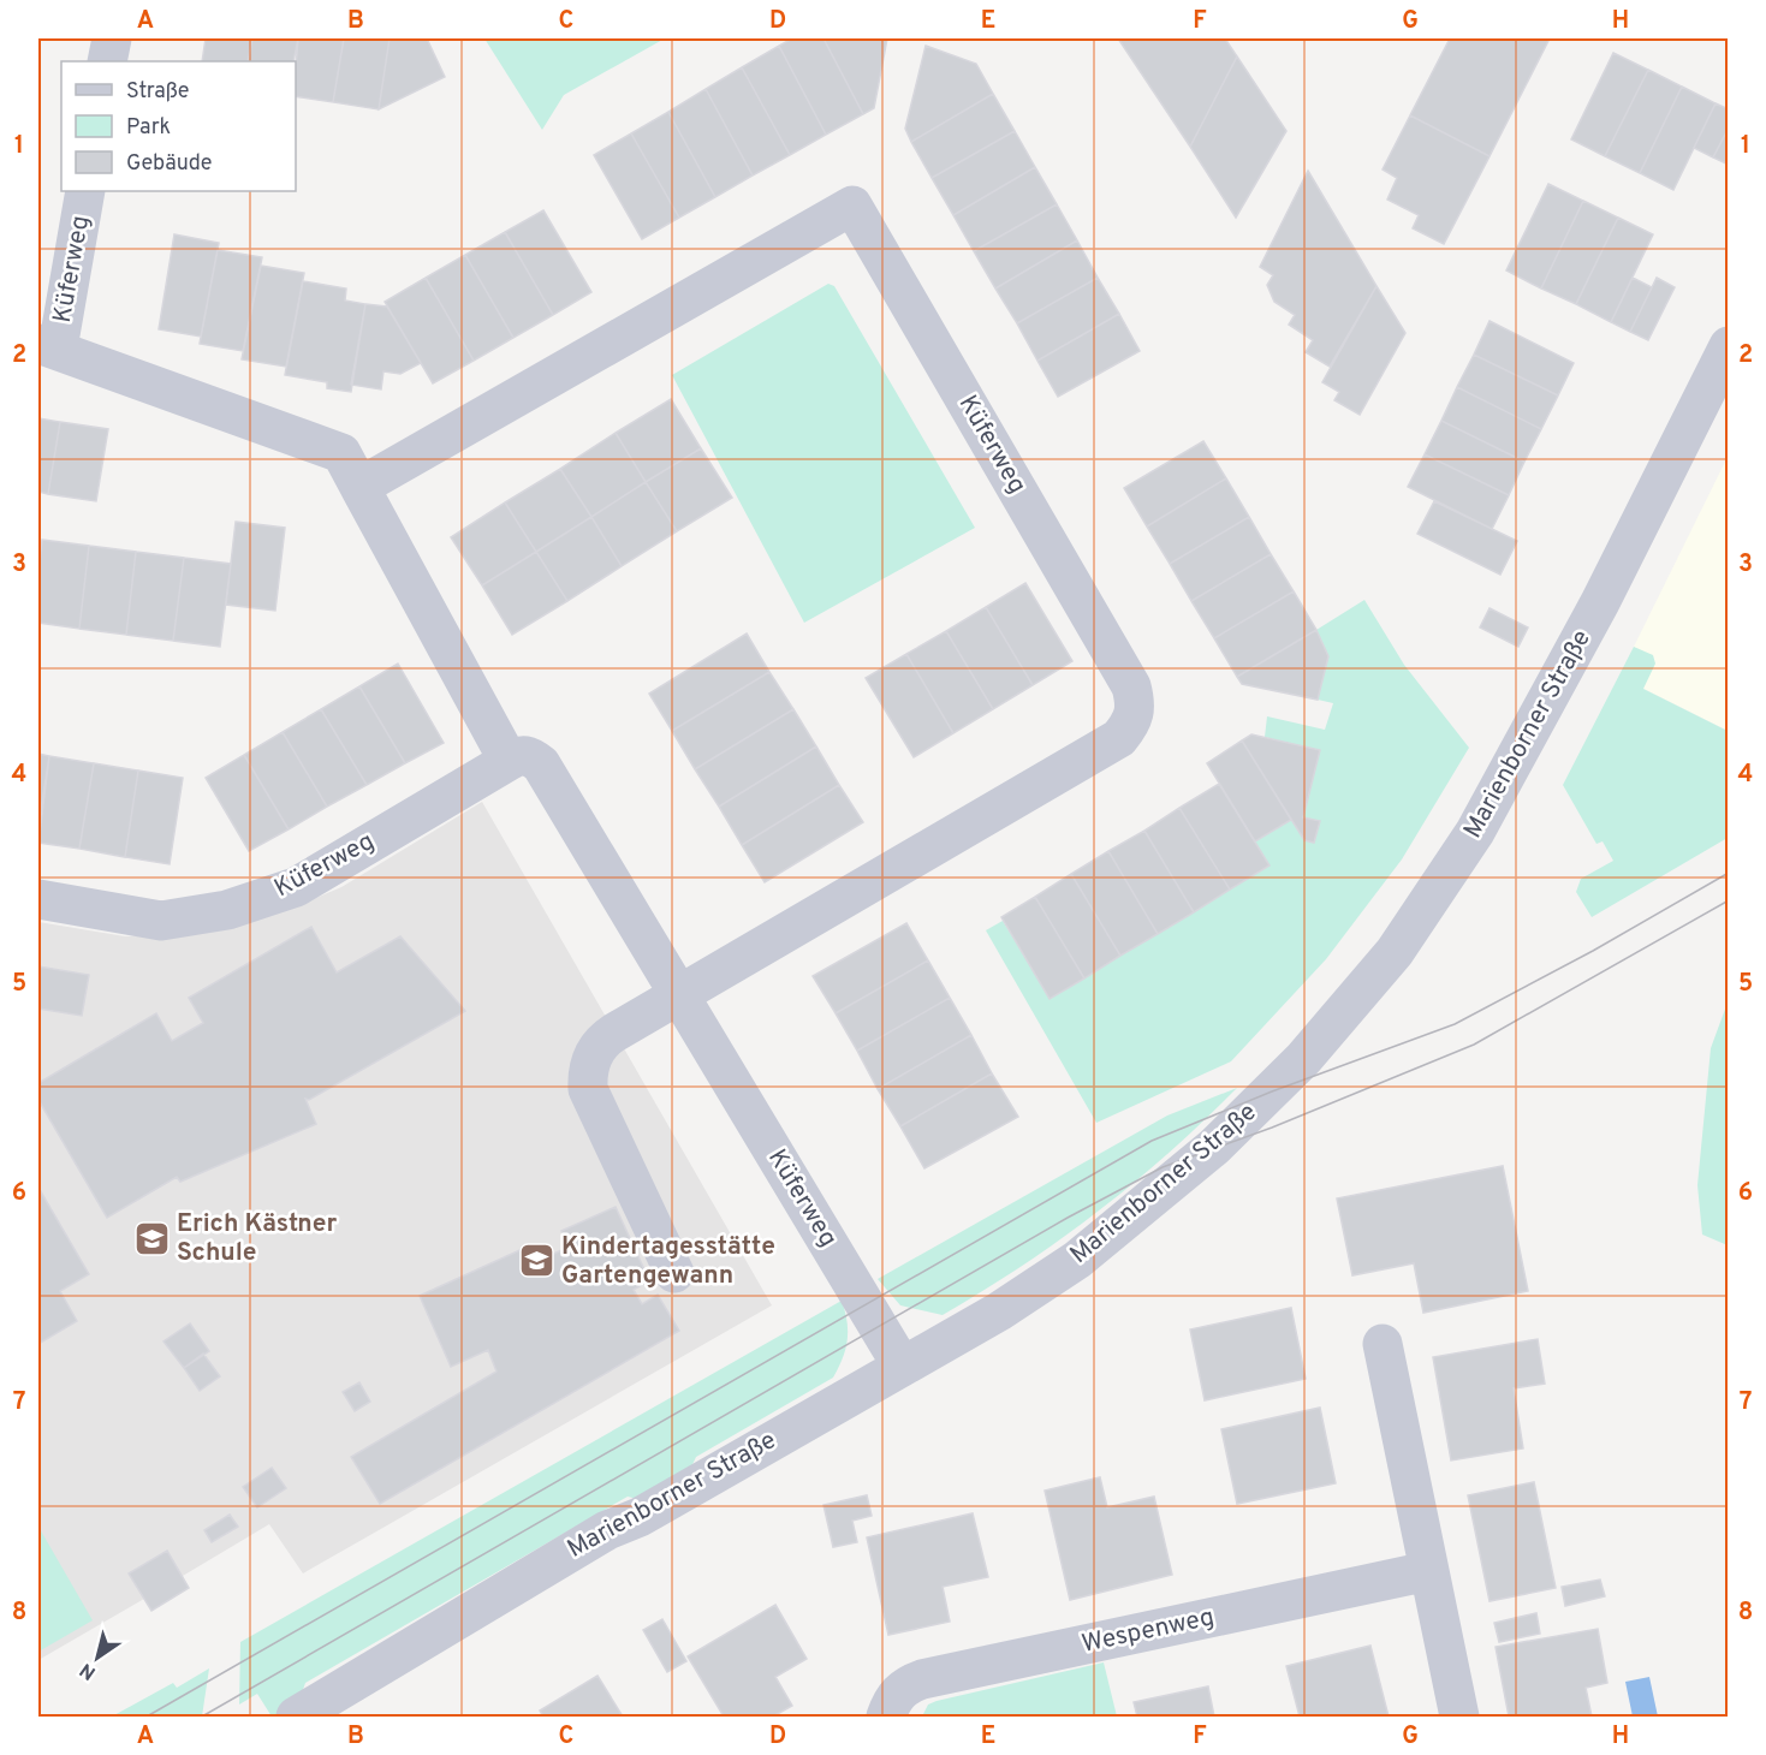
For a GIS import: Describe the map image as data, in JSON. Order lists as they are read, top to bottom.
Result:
{
  "streets": {
    "street": ["Küferweg", "Marienborner Straße", "Wespenweg"]
  },
  "crossings": [
    ["Küferweg", "Marienborner Straße"]
  ],
  "places": {
    "school or university": ["Erich Kästner Schule", "Kindertagesstätte Gartengewann"]
  },
  "legend": ["Straße", "Park", "Gebäude"],
  "north": "bottom left",
  "grid": {
    "columns": [
      "A",
      "B",
      "C",
      "D",
      "E",
      "F",
      "G",
      "H"
    ],
    "rows": [
      "1",
      "2",
      "3",
      "4",
      "5",
      "6",
      "7",
      "8"
    ]
  }
}
